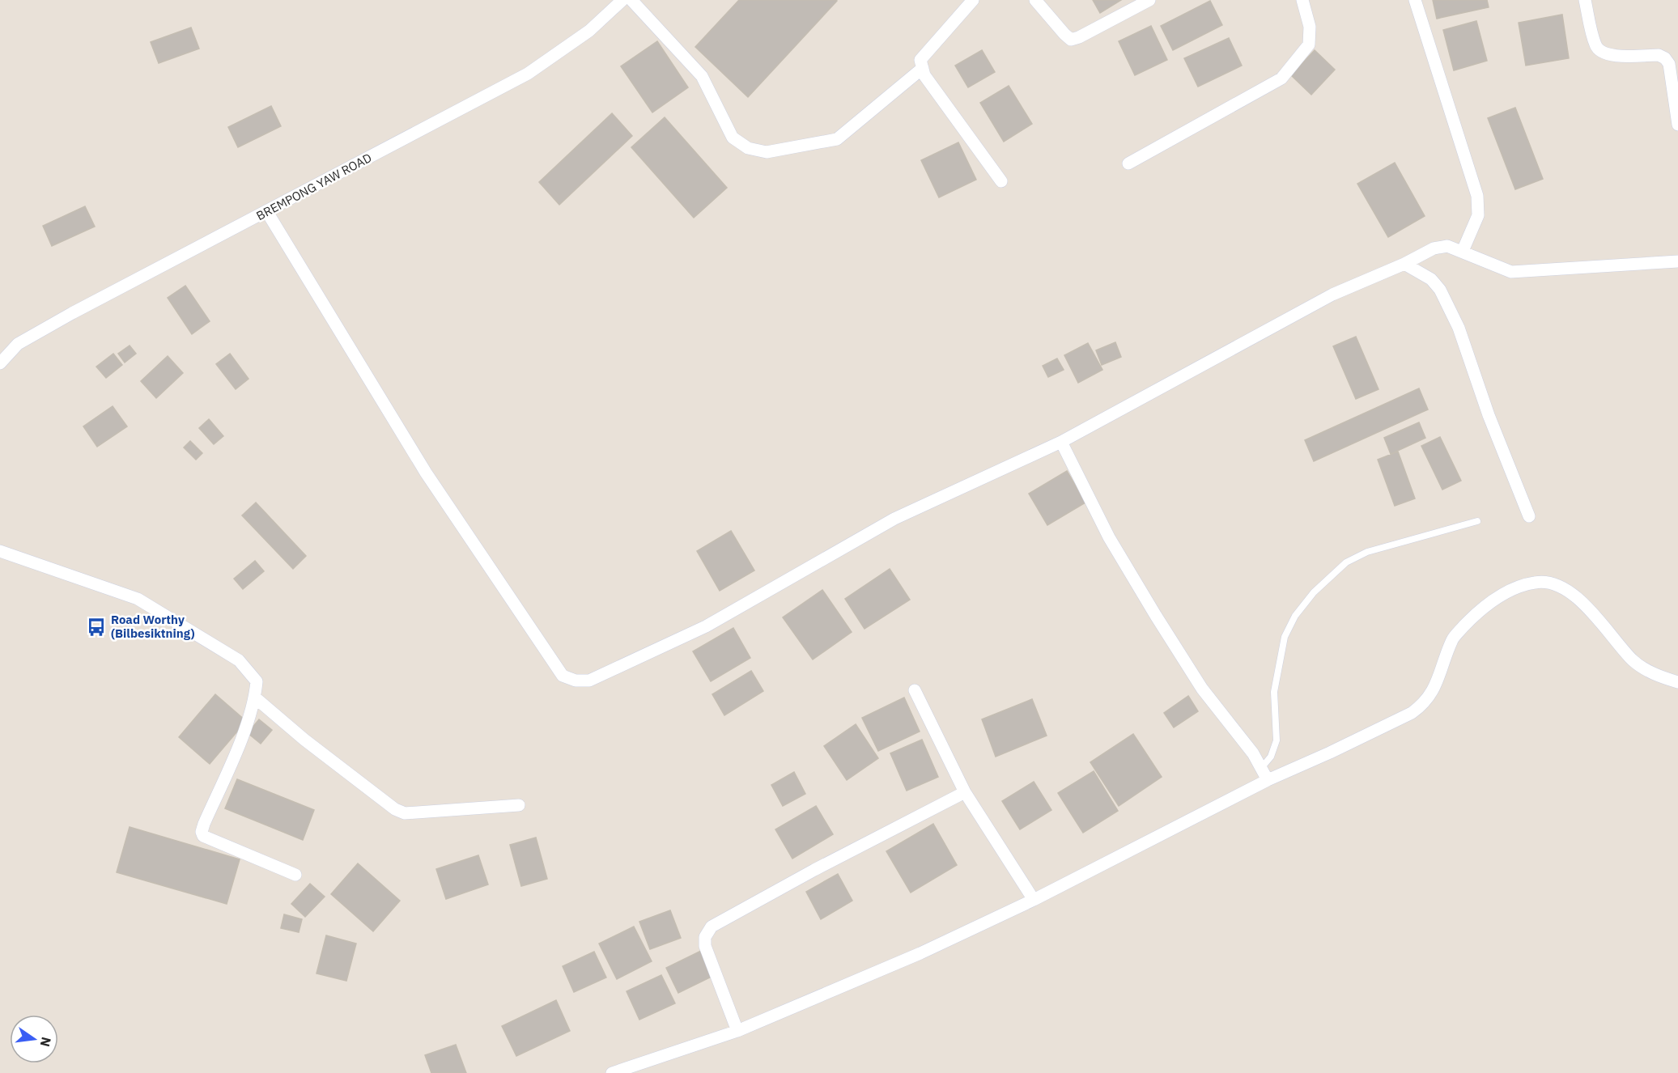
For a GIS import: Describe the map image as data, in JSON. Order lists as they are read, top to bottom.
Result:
{
  "streets": {
    "street": ["BREMPONG YAW ROAD"]
  },
  "places": {
    "bus stop": ["Road Worthy (Bilbesiktning)"]
  },
  "north": "right"
}
